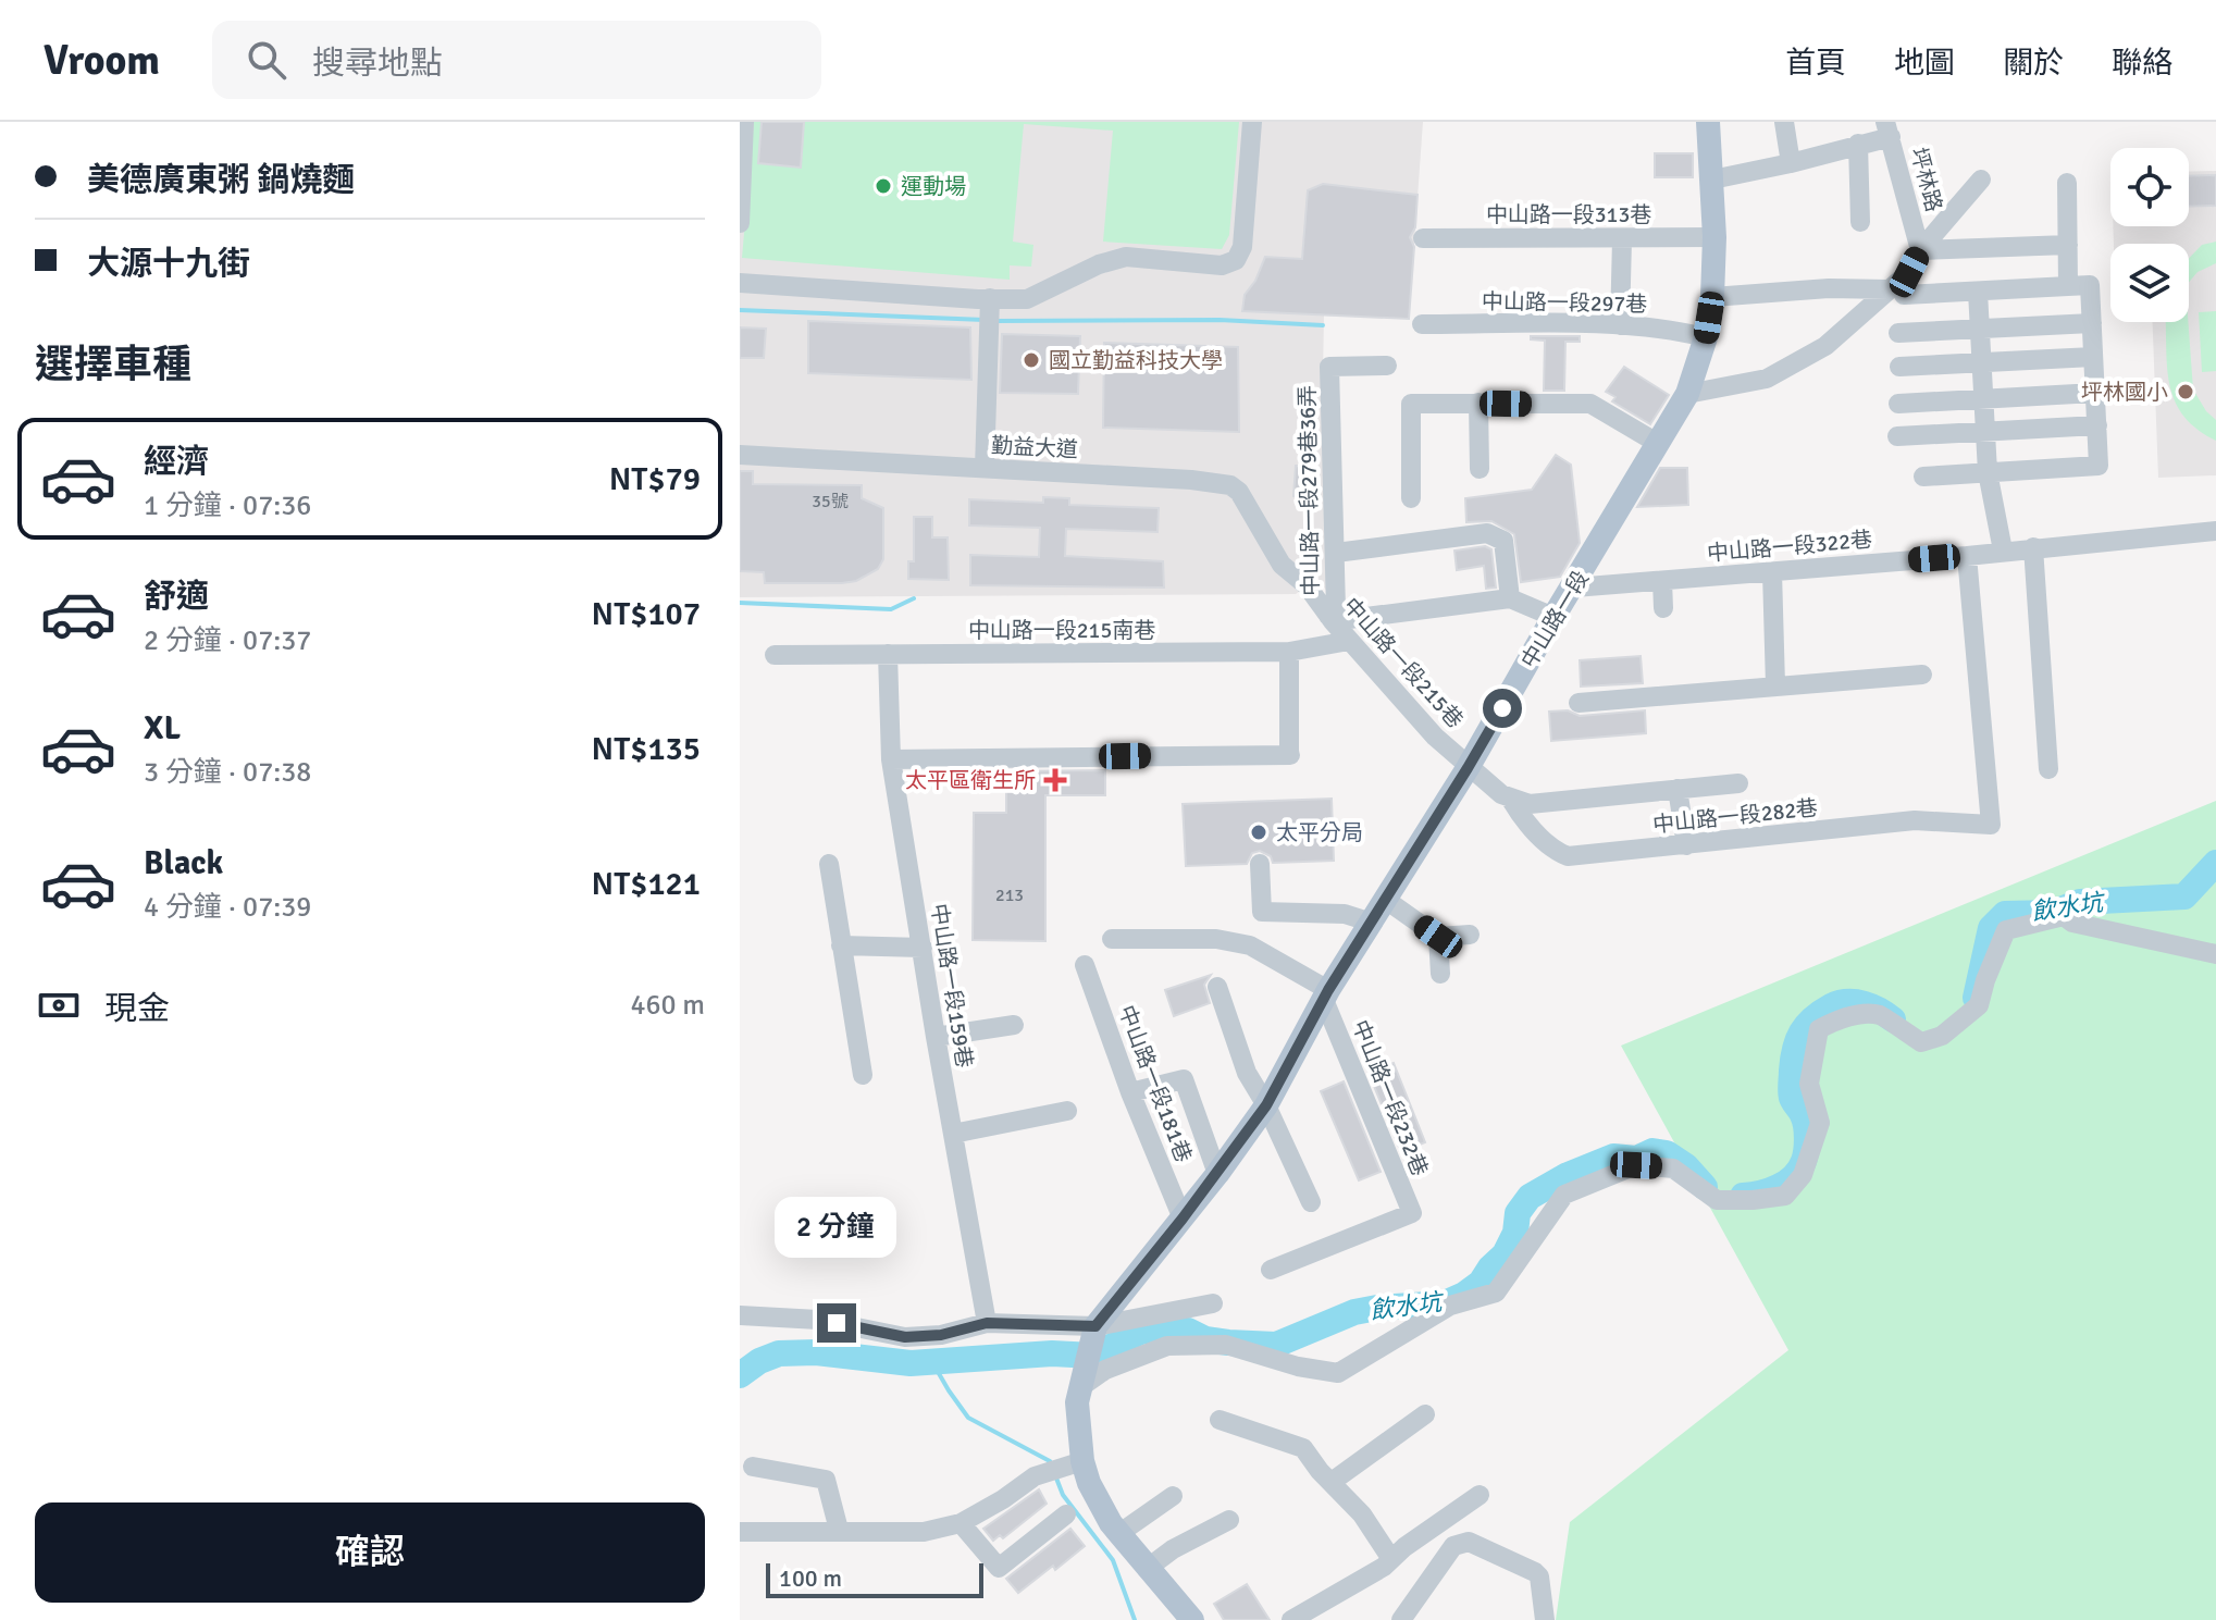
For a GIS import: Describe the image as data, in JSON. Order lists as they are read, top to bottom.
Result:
{
  "streets": {
    "main road": ["中山路一段"],
    "street": [
      "坪林路",
      "中山路一段313巷",
      "中山路一段297巷",
      "勤益大道",
      "中山路一段279巷36弄",
      "中山路一段322巷",
      "中山路一段215南巷",
      "中山路一段215巷",
      "中山路一段282巷",
      "中山路一段159巷",
      "中山路一段181巷",
      "中山路一段232巷"
    ]
  },
  "crossings": [
    ["中山路一段313巷", "中山路一段"],
    ["中山路一段297巷", "中山路一段"],
    ["勤益大道", "中山路一段215巷"],
    ["中山路一段279巷36弄", "中山路一段215巷"],
    ["中山路一段322巷", "中山路一段"],
    ["中山路一段322巷", "中山路一段282巷"],
    ["中山路一段", "中山路一段215巷"],
    ["中山路一段", "中山路一段181巷"],
    ["中山路一段", "中山路一段232巷"],
    ["中山路一段215南巷", "中山路一段215巷"],
    ["中山路一段215南巷", "中山路一段159巷"],
    ["中山路一段215巷", "中山路一段282巷"]
  ],
  "water": ["飲水坑"],
  "places": {
    "other": [
      "運動場",
      "國立勤益科技大學",
      "坪林國小",
      "太平分局"
    ],
    "health": ["太平區衛生所"]
  },
  "house_numbers": ["35號", "213"],
  "scale_bar": "100 m",
  "page": {
    "header": "Vroom",
    "search": "搜尋地點",
    "nav": [
      "首頁",
      "地圖",
      "關於",
      "聯絡"
    ],
    "banner": ["美德廣東粥 鍋燒麵", "大源十九街"],
    "heading": "選擇車種",
    "list": [
      {
        "name": "經濟",
        "note": "1 分鐘 · 07:36",
        "value": "NT$79"
      },
      {
        "name": "舒適",
        "note": "2 分鐘 · 07:37",
        "value": "NT$107"
      },
      {
        "name": "XL",
        "note": "3 分鐘 · 07:38",
        "value": "NT$135"
      },
      {
        "name": "Black",
        "note": "4 分鐘 · 07:39",
        "value": "NT$121"
      }
    ],
    "pay": ["現金", "460 m"],
    "bubble": "2 分鐘",
    "buttons": "確認",
    "scale": "100 m"
  }
}
